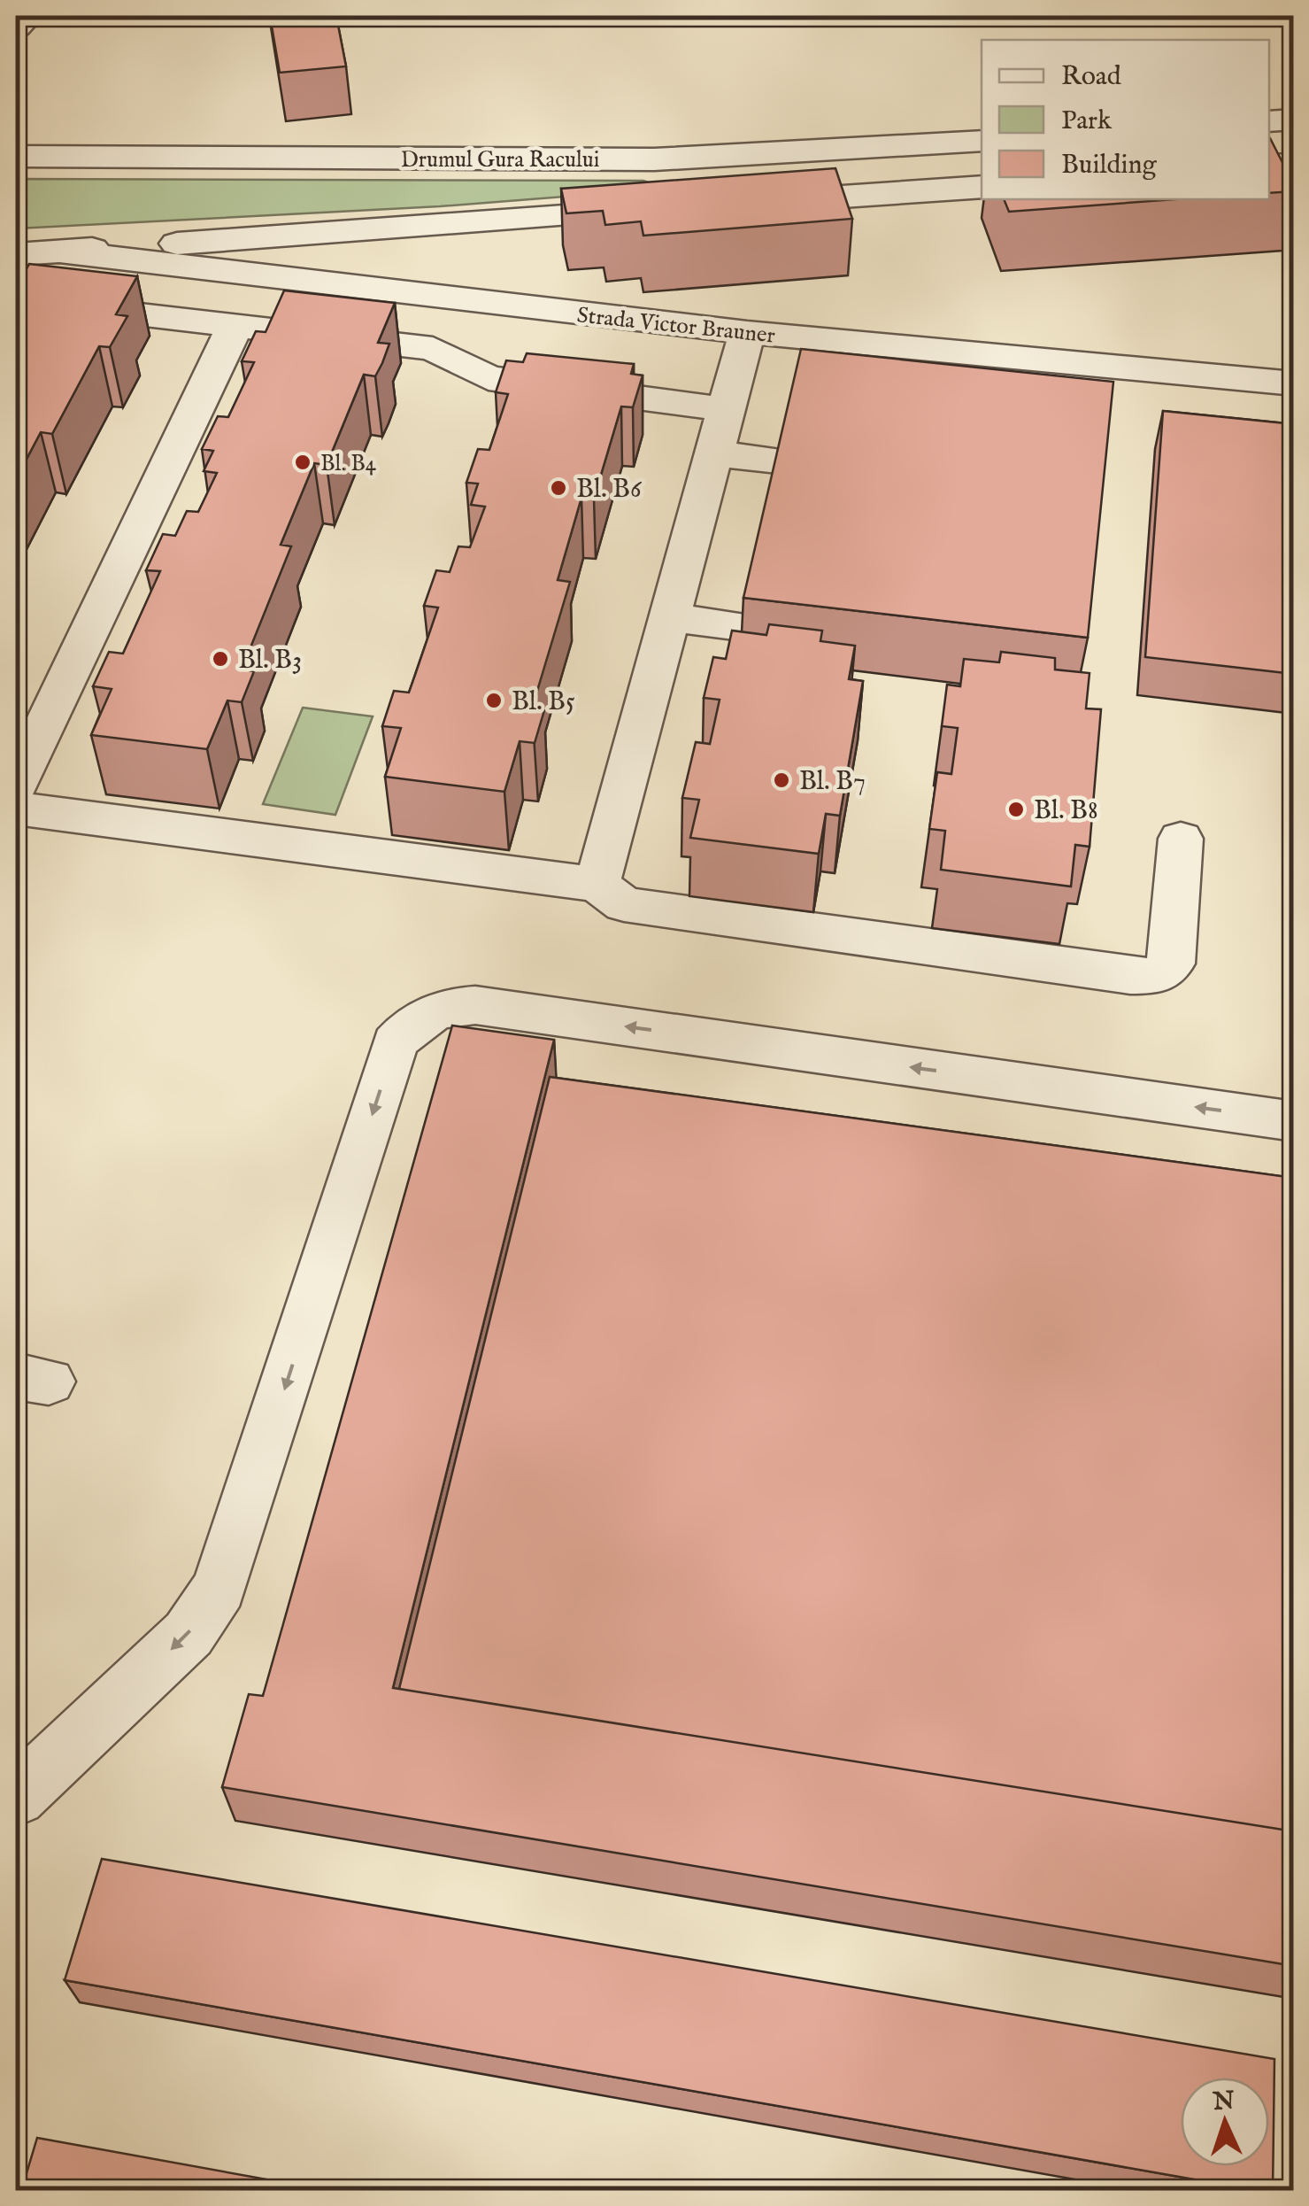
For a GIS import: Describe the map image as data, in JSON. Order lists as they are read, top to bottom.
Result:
{
  "streets": {
    "street": ["Drumul Gura Racului", "Strada Victor Brauner"]
  },
  "places": [
    "Bl. B4",
    "Bl. B6",
    "Bl. B3",
    "Bl. B5",
    "Bl. B7",
    "Bl. B8"
  ],
  "legend": ["Road", "Park", "Building"],
  "north": "top"
}
